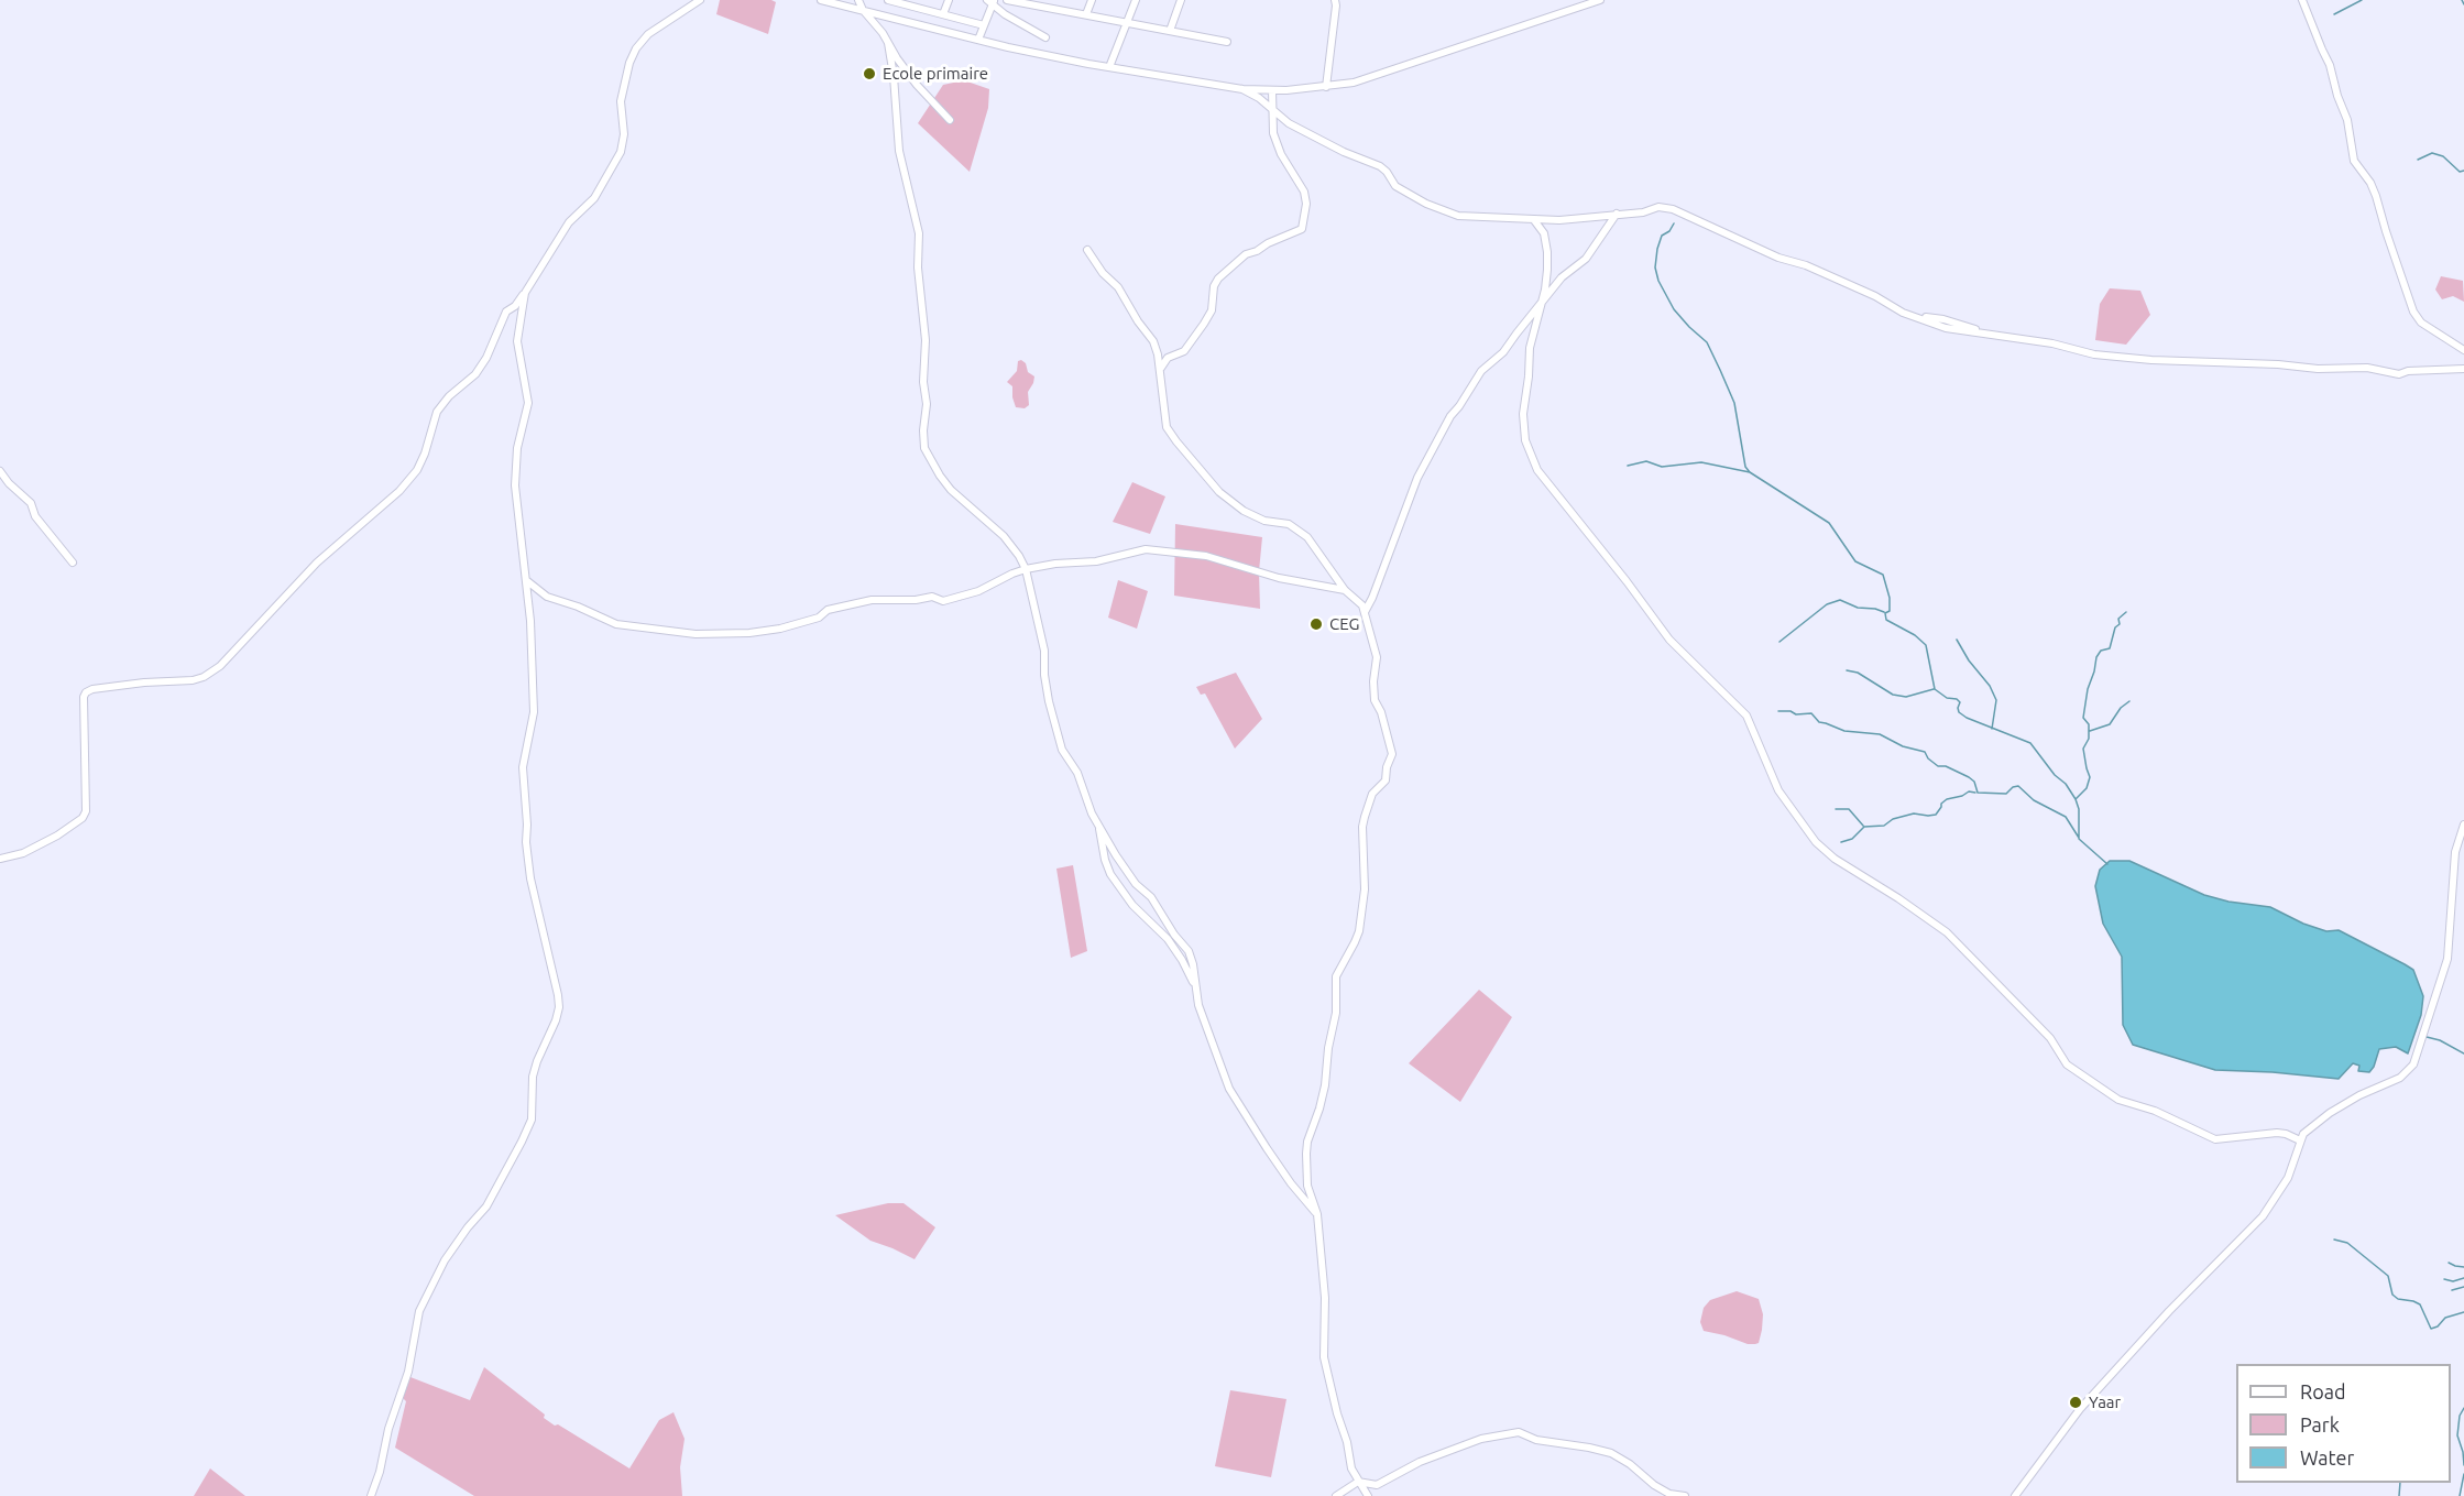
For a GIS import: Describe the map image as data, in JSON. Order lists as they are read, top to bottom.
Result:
{
  "places": ["Ecole primaire", "CEG", "Yaar"],
  "legend": ["Road", "Park", "Water"]
}
